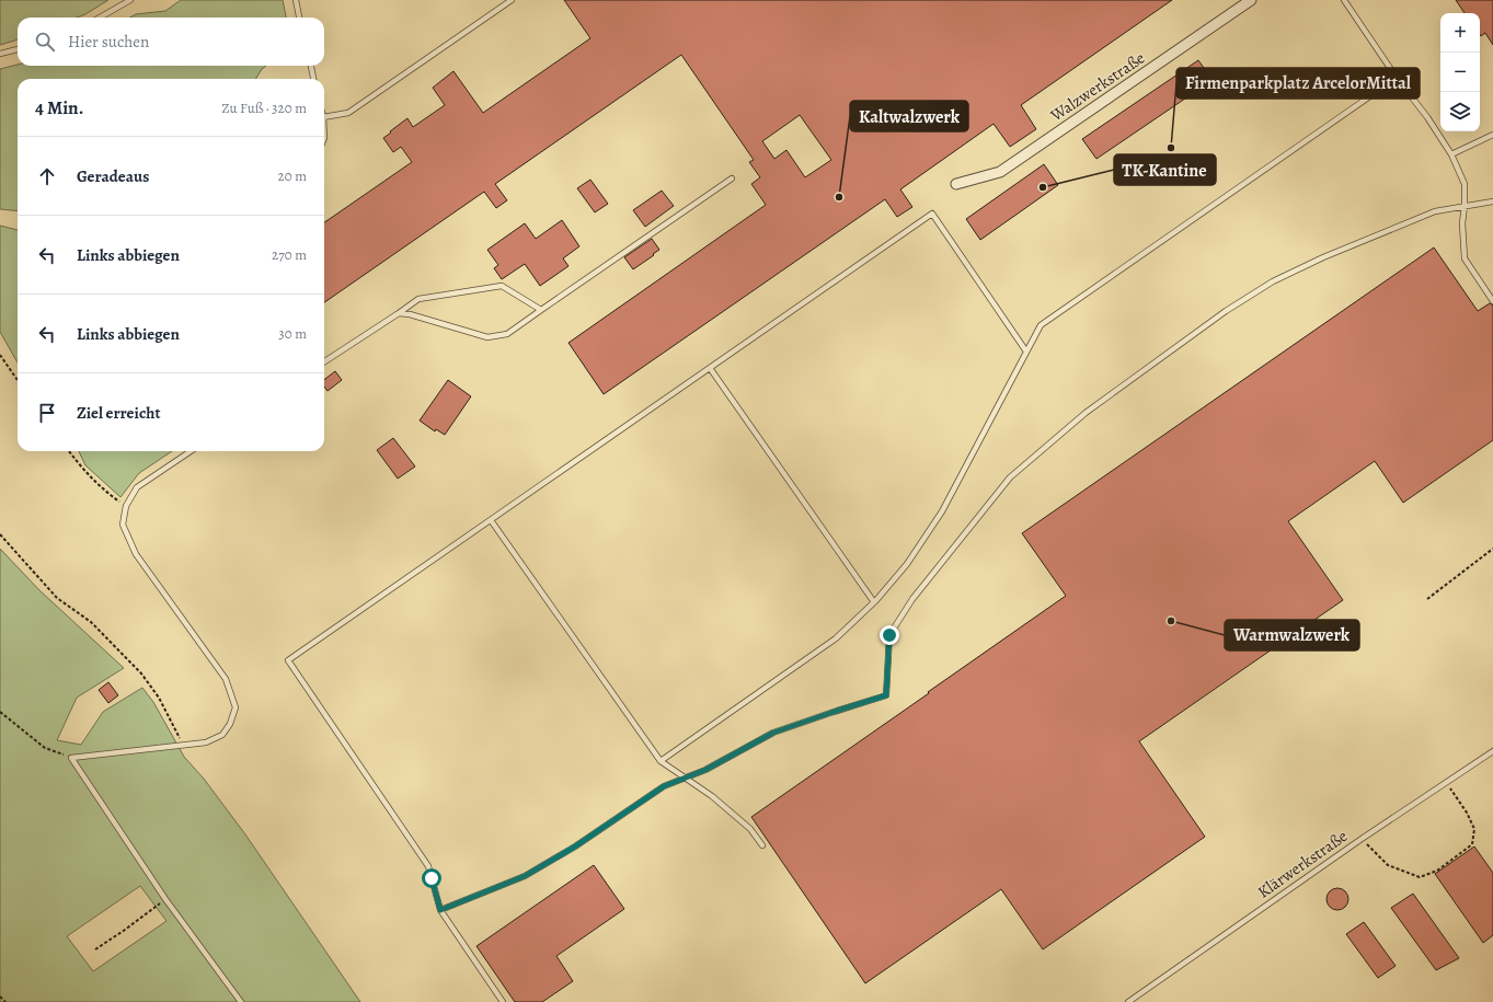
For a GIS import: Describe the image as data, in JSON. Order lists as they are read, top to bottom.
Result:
{
  "streets": {
    "street": ["Walzwerkstraße"],
    "lane": ["Klärwerkstraße"]
  },
  "places": [
    "Firmenparkplatz ArcelorMittal",
    "TK-Kantine",
    "Kaltwalzwerk",
    "Warmwalzwerk"
  ],
  "page": {
    "map_buttons": ["+", "−"],
    "search": "Hier suchen",
    "heading": ["4 Min.", "Zu Fuß · 320 m"],
    "list": [
      ["Geradeaus", "20 m"],
      ["Links abbiegen", "270 m"],
      ["Links abbiegen", "30 m"],
      "Ziel erreicht"
    ]
  }
}
